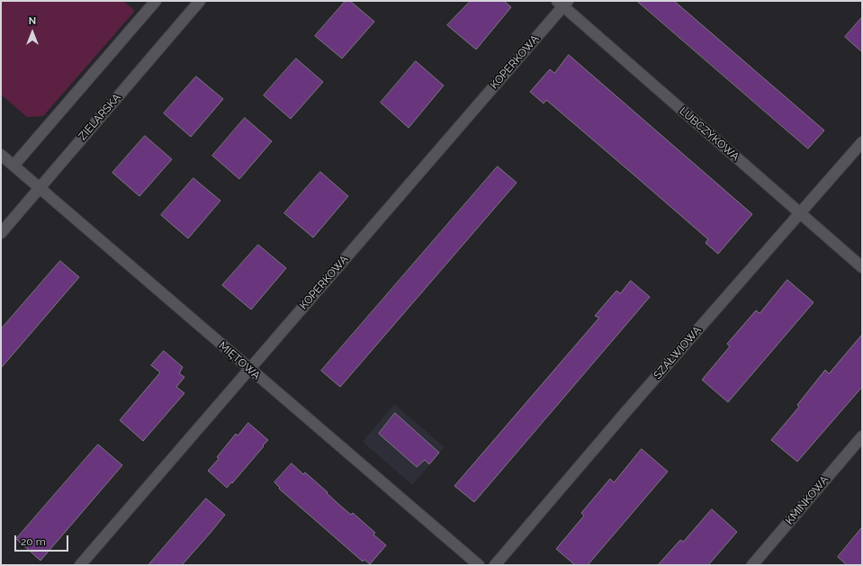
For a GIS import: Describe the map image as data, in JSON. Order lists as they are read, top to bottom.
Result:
{
  "streets": {
    "street": [
      "KOPERKOWA",
      "ZIELARSKA",
      "LUBCZYKOWA",
      "SZAŁWIOWA",
      "MIĘTOWA",
      "KMINKOWA"
    ]
  },
  "crossings": [
    ["KOPERKOWA", "LUBCZYKOWA"],
    ["KOPERKOWA", "MIĘTOWA"],
    ["ZIELARSKA", "MIĘTOWA"],
    ["LUBCZYKOWA", "SZAŁWIOWA"]
  ],
  "scale_bar": "20 m",
  "north": "top"
}
